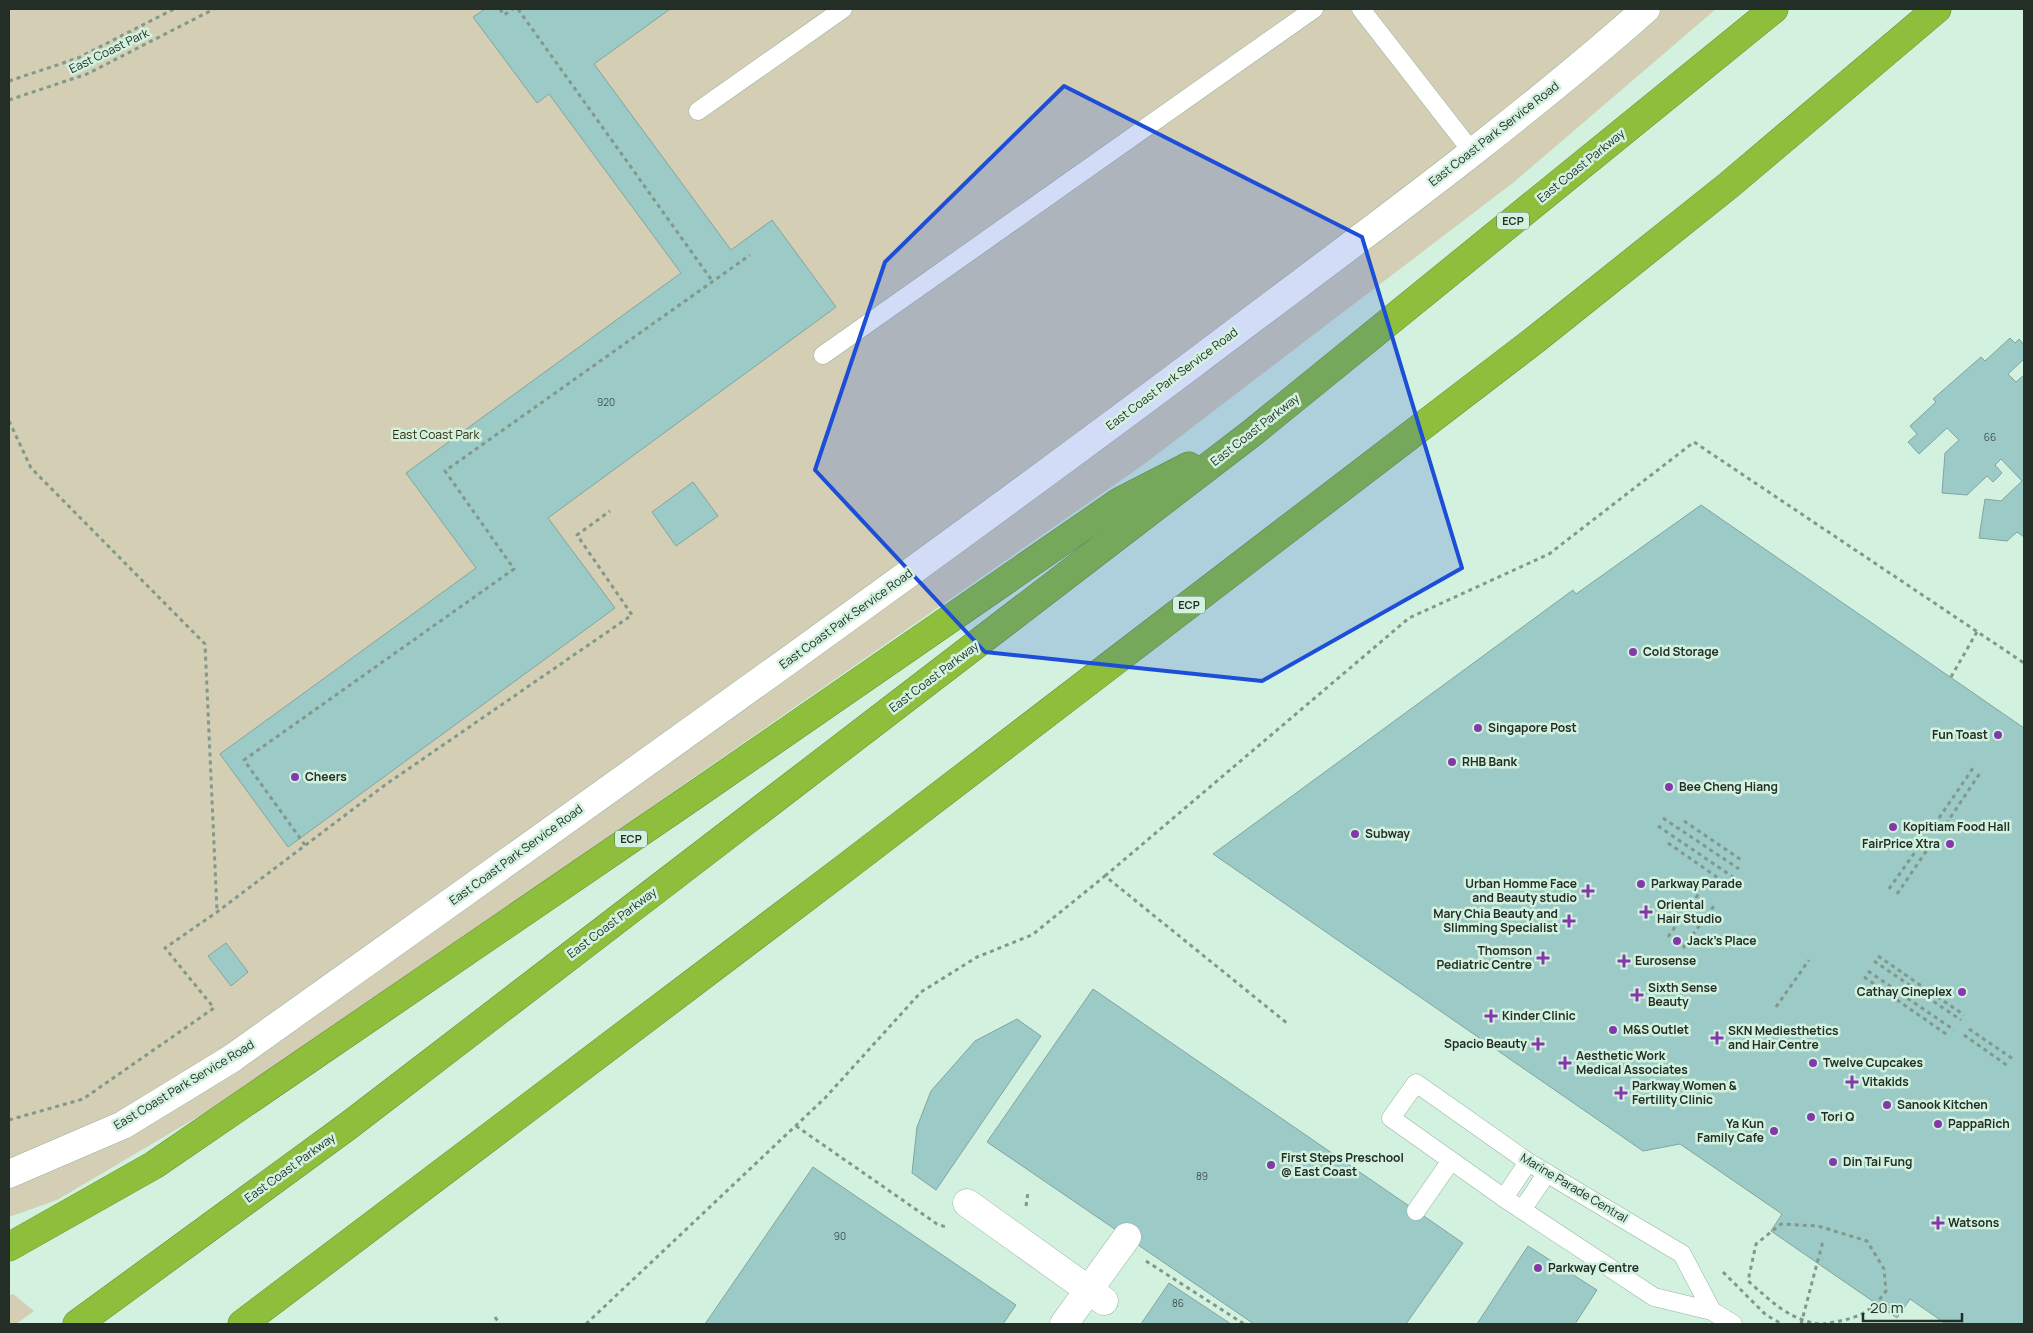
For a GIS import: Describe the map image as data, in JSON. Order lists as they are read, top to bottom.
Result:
{
  "streets": {
    "highway": ["East Coast Parkway", "ECP"],
    "street": ["East Coast Park Service Road"],
    "lane": ["Marine Parade Central"],
    "path": ["East Coast Park"]
  },
  "crossings": [
    ["East Coast Parkway", "ECP"]
  ],
  "parks": ["East Coast Park"],
  "places": {
    "other": [
      "Cold Storage",
      "Singapore Post",
      "Fun Toast",
      "RHB Bank",
      "Cheers",
      "Bee Cheng Hiang",
      "Kopitiam Food Hall",
      "Subway",
      "FairPrice Xtra",
      "Parkway Parade",
      "Jack's Place",
      "Cathay Cineplex",
      "M&S Outlet",
      "Twelve Cupcakes",
      "Sanook Kitchen",
      "Tori Q",
      "PappaRich",
      "Ya Kun Family Cafe",
      "Din Tai Fung",
      "First Steps Preschool @ East Coast",
      "Parkway Centre"
    ],
    "health": [
      "Urban Homme Face and Beauty studio",
      "Oriental Hair Studio",
      "Mary Chia Beauty and Slimming Specialist",
      "Thomson Pediatric Centre",
      "Eurosense",
      "Sixth Sense Beauty",
      "Kinder Clinic",
      "SKN Mediesthetics and Hair Centre",
      "Spacio Beauty",
      "Aesthetic Work Medical Associates",
      "Vitakids",
      "Parkway Women & Fertility Clinic",
      "Watsons"
    ]
  },
  "house_numbers": [
    "920",
    "66",
    "89",
    "90",
    "86"
  ],
  "scale_bar": "20 m"
}
